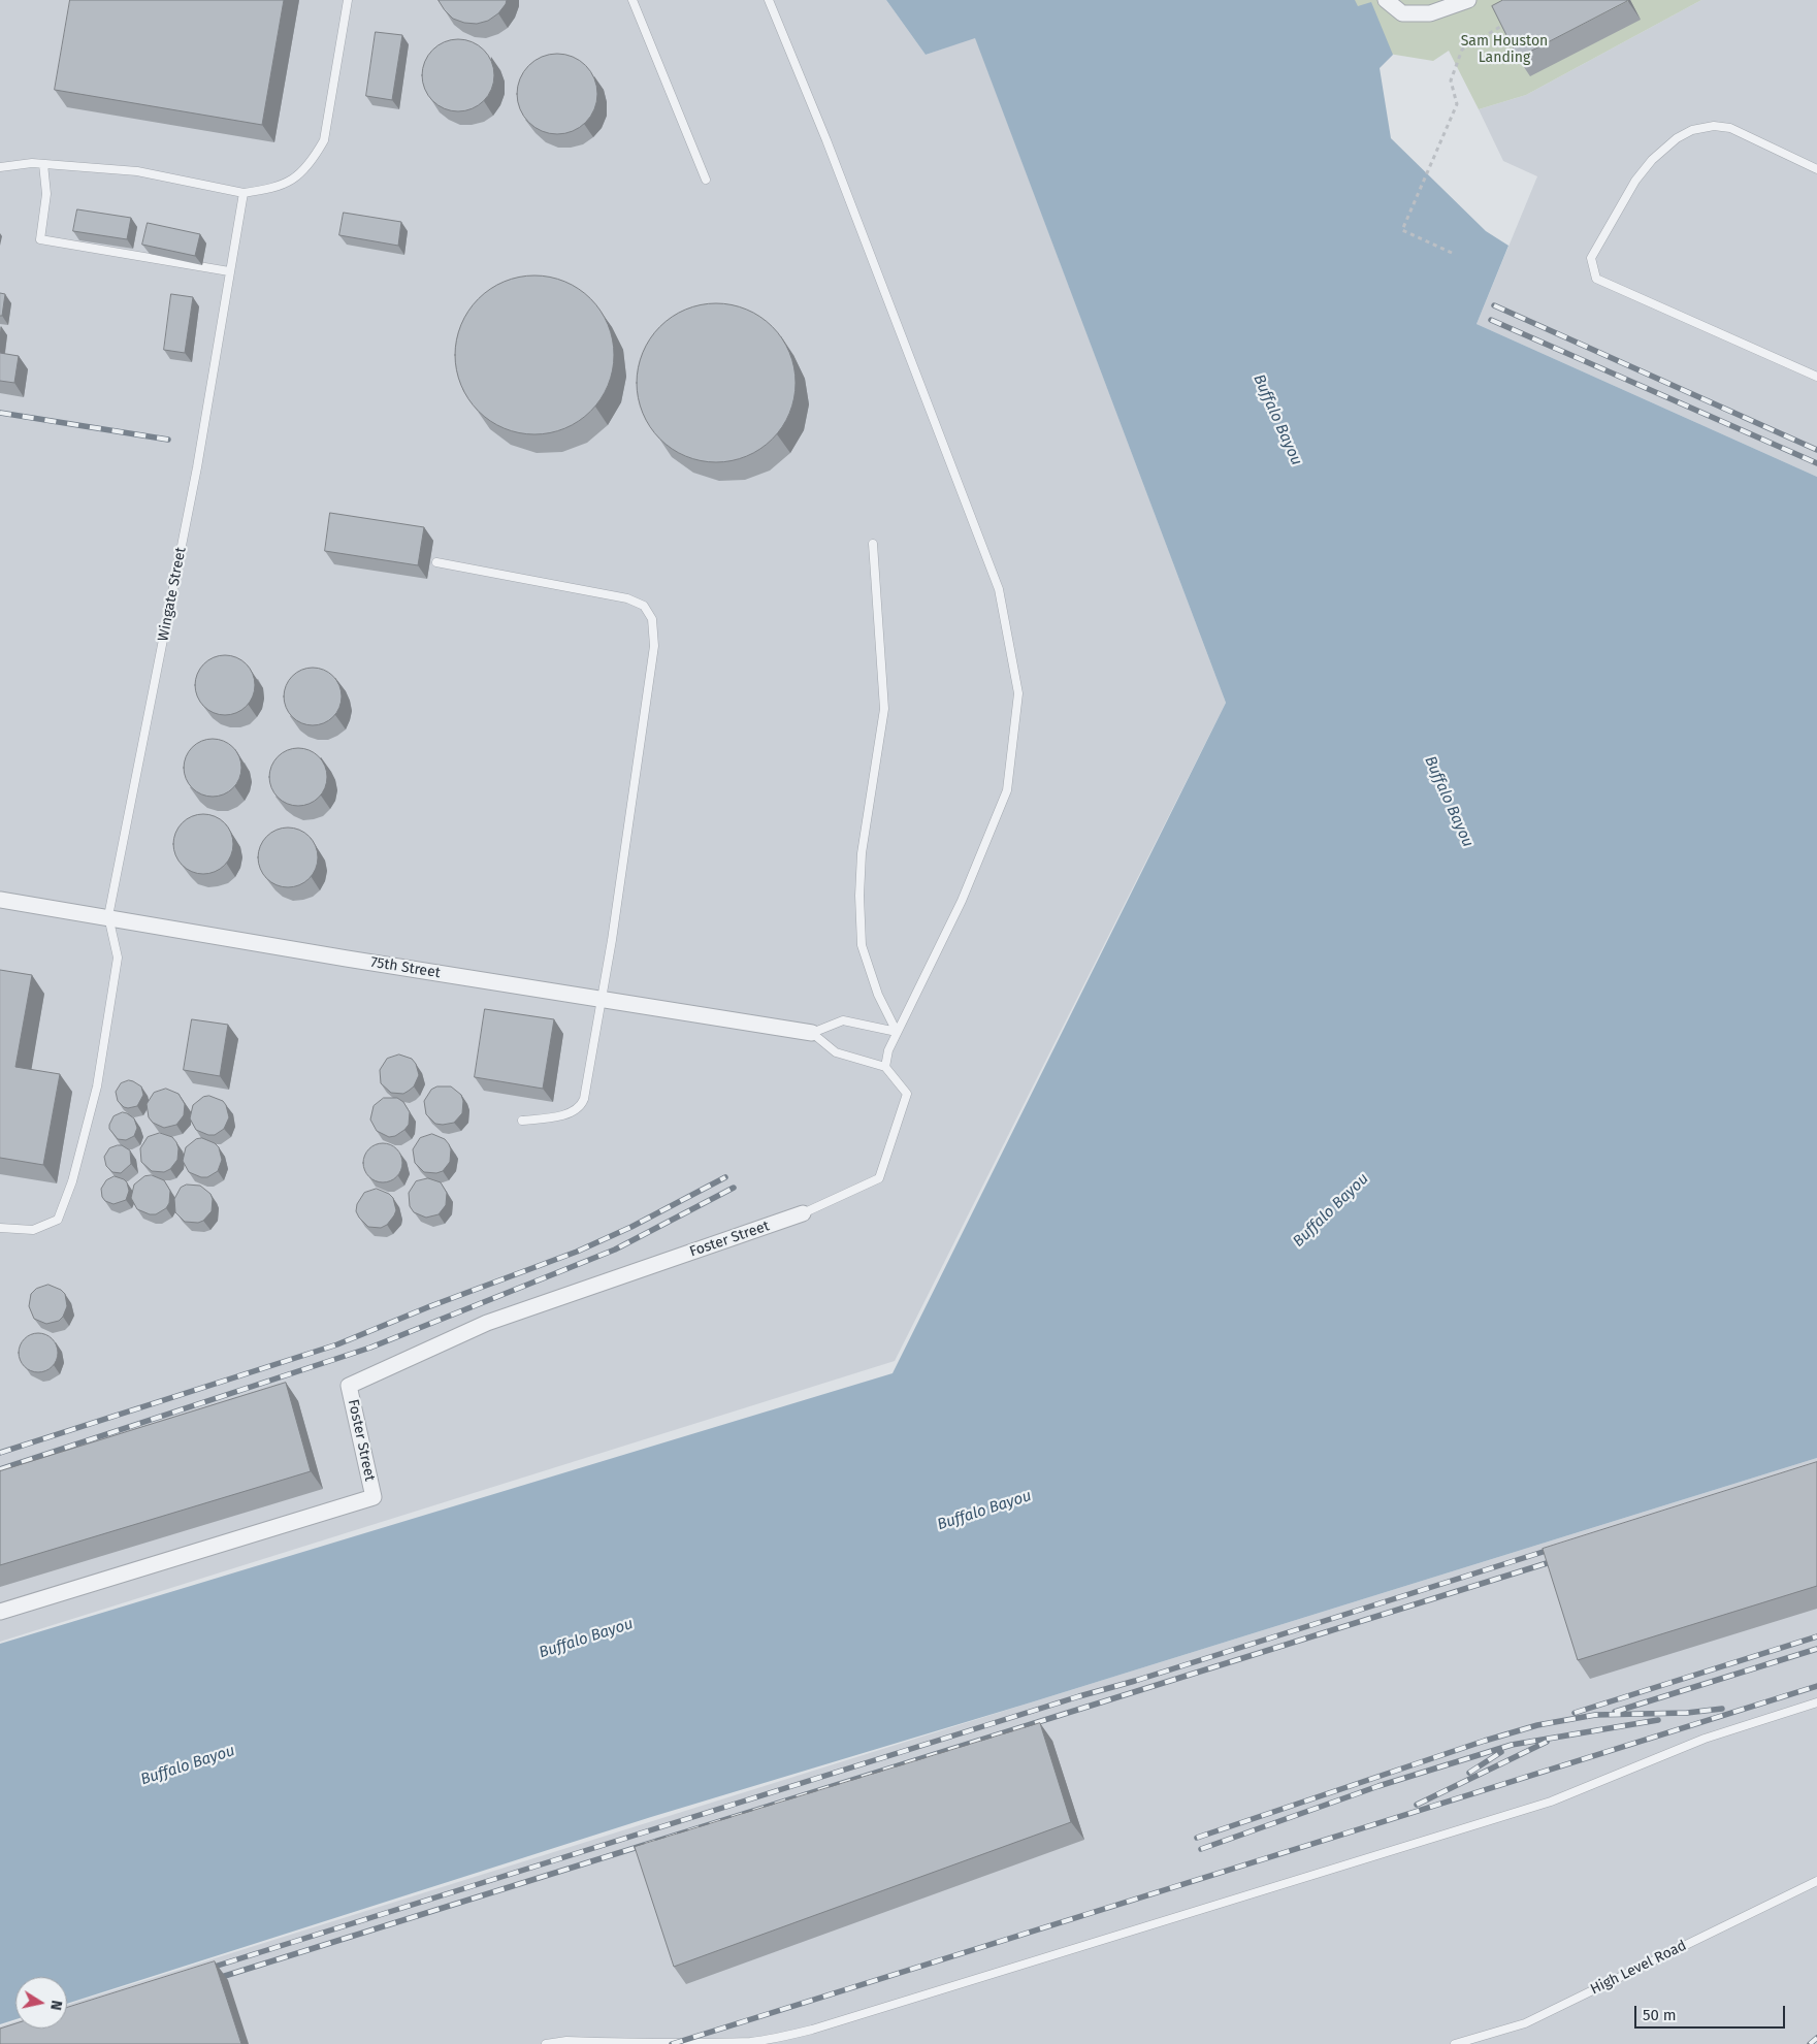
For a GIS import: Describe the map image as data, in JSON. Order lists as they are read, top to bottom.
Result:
{
  "streets": {
    "street": ["75th Street", "Foster Street"],
    "lane": ["Wingate Street", "High Level Road"]
  },
  "crossings": [
    ["Wingate Street", "75th Street"]
  ],
  "water": ["Buffalo Bayou"],
  "parks": ["Sam Houston Landing"],
  "scale_bar": "50 m",
  "north": "right"
}
